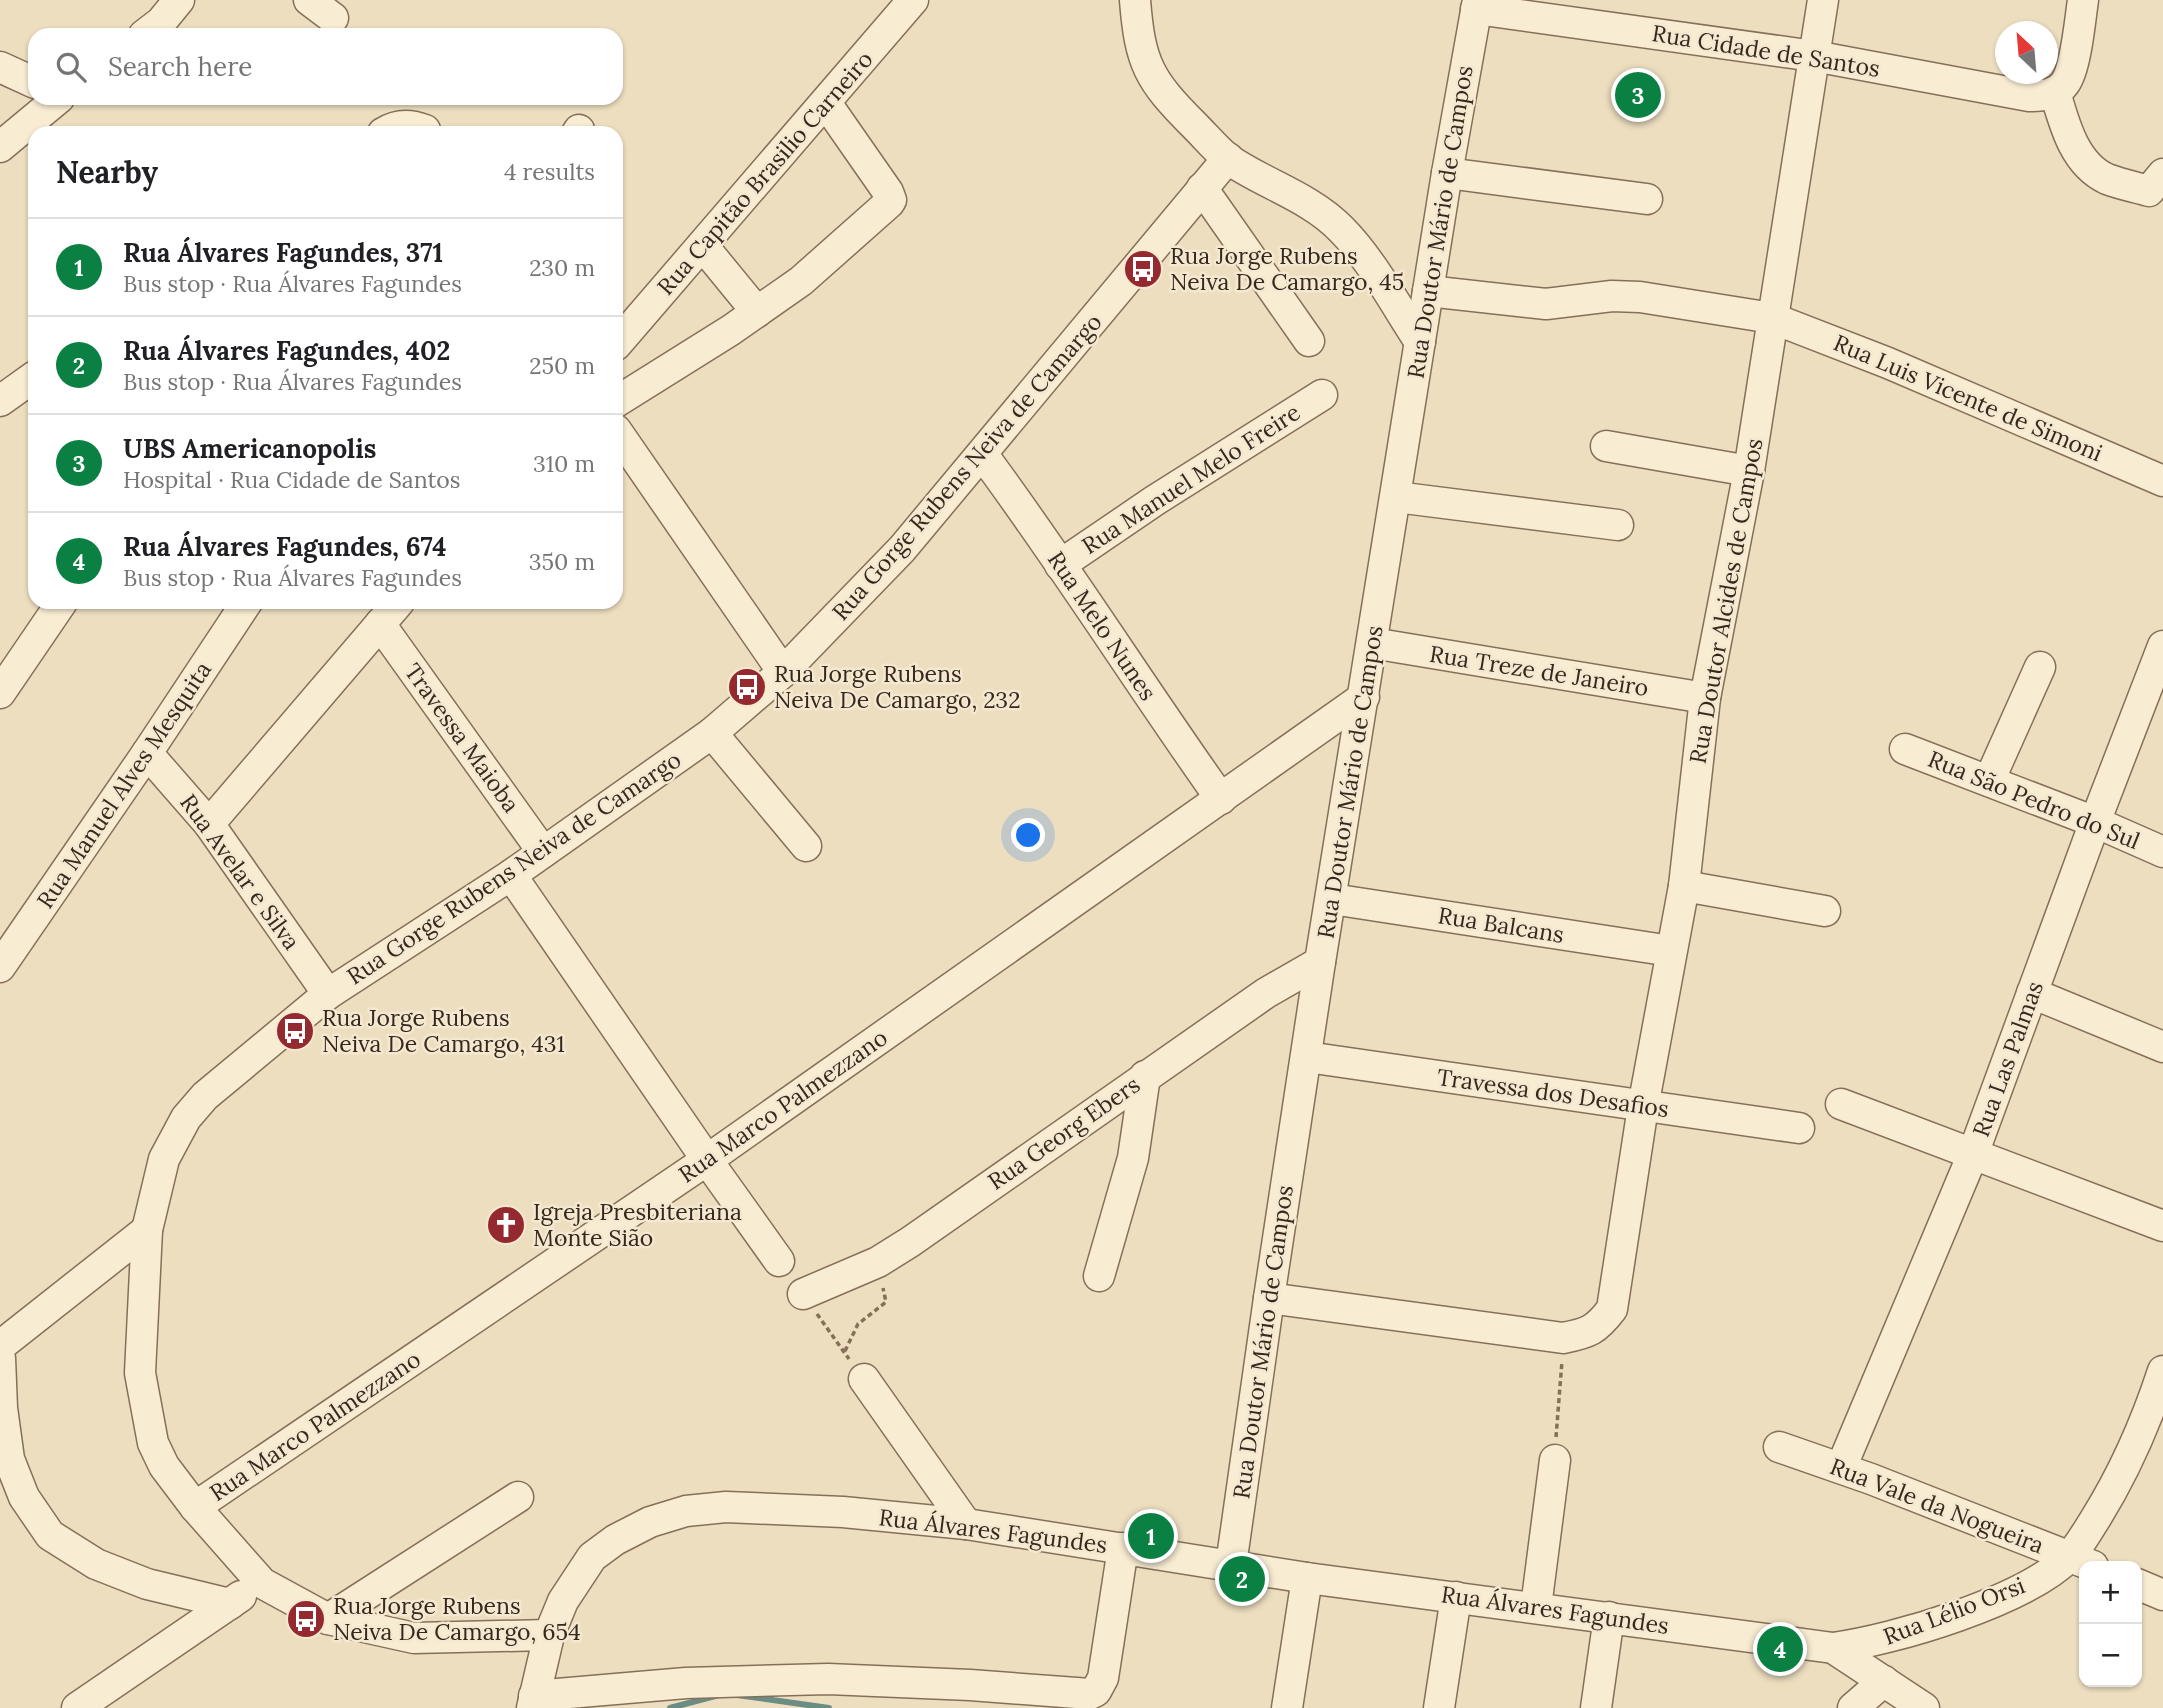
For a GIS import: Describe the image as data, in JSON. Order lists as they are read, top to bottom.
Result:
{
  "streets": {
    "street": [
      "Rua Cidade de Santos",
      "Rua Capitão Brasilio Carneiro",
      "Rua Doutor Mário de Campos",
      "Rua Luis Vicente de Simoni",
      "Rua Gorge Rubens Neiva de Camargo",
      "Rua Manuel Melo Freire",
      "Rua Doutor Alcides de Campos",
      "Rua Melo Nunes",
      "Rua Treze de Janeiro",
      "Travessa Maioba",
      "Rua Manuel Alves Mesquita",
      "Rua São Pedro do Sul",
      "Rua Avelar e Silva",
      "Rua Balcans",
      "Rua Las Palmas",
      "Travessa dos Desafios",
      "Rua Marco Palmezzano",
      "Rua Georg Ebers",
      "Rua Vale da Nogueira",
      "Rua Álvares Fagundes",
      "Rua Lélio Orsi"
    ]
  },
  "crossings": [
    ["Rua Cidade de Santos", "Rua Doutor Mário de Campos"],
    ["Rua Cidade de Santos", "Rua Doutor Alcides de Campos"],
    ["Rua Doutor Mário de Campos", "Rua Luis Vicente de Simoni"],
    ["Rua Doutor Mário de Campos", "Rua Doutor Alcides de Campos"],
    ["Rua Doutor Mário de Campos", "Rua Treze de Janeiro"],
    ["Rua Doutor Mário de Campos", "Rua Balcans"],
    ["Rua Doutor Mário de Campos", "Travessa dos Desafios"],
    ["Rua Doutor Mário de Campos", "Rua Marco Palmezzano"],
    ["Rua Doutor Mário de Campos", "Rua Georg Ebers"],
    ["Rua Doutor Mário de Campos", "Rua Álvares Fagundes"],
    ["Rua Luis Vicente de Simoni", "Rua Doutor Alcides de Campos"],
    ["Rua Gorge Rubens Neiva de Camargo", "Rua Melo Nunes"],
    ["Rua Gorge Rubens Neiva de Camargo", "Travessa Maioba"],
    ["Rua Gorge Rubens Neiva de Camargo", "Rua Avelar e Silva"],
    ["Rua Gorge Rubens Neiva de Camargo", "Rua Marco Palmezzano"],
    ["Rua Gorge Rubens Neiva de Camargo", "Rua Álvares Fagundes"],
    ["Rua Manuel Melo Freire", "Rua Melo Nunes"],
    ["Rua Doutor Alcides de Campos", "Rua Treze de Janeiro"],
    ["Rua Doutor Alcides de Campos", "Rua Balcans"],
    ["Rua Doutor Alcides de Campos", "Travessa dos Desafios"],
    ["Rua Melo Nunes", "Rua Marco Palmezzano"],
    ["Rua Manuel Alves Mesquita", "Rua Avelar e Silva"],
    ["Rua São Pedro do Sul", "Rua Las Palmas"],
    ["Rua Las Palmas", "Rua Vale da Nogueira"],
    ["Rua Vale da Nogueira", "Rua Lélio Orsi"],
    ["Rua Álvares Fagundes", "Rua Lélio Orsi"]
  ],
  "places": {
    "bus stop": [
      "Rua Jorge Rubens Neiva De Camargo, 45",
      "Rua Jorge Rubens Neiva De Camargo, 232",
      "Rua Jorge Rubens Neiva De Camargo, 431",
      "Rua Jorge Rubens Neiva De Camargo, 654"
    ],
    "church": ["Igreja Presbiteriana Monte Sião"]
  },
  "north": "top left",
  "page": {
    "search": "Search here",
    "pins": [
      "3",
      "1",
      "2",
      "4"
    ],
    "heading": ["Nearby", "4 results"],
    "list": [
      {
        "mark": "1",
        "name": "Rua Álvares Fagundes, 371",
        "note": "Bus stop · Rua Álvares Fagundes",
        "value": "230 m"
      },
      {
        "mark": "2",
        "name": "Rua Álvares Fagundes, 402",
        "note": "Bus stop · Rua Álvares Fagundes",
        "value": "250 m"
      },
      {
        "mark": "3",
        "name": "UBS Americanopolis",
        "note": "Hospital · Rua Cidade de Santos",
        "value": "310 m"
      },
      {
        "mark": "4",
        "name": "Rua Álvares Fagundes, 674",
        "note": "Bus stop · Rua Álvares Fagundes",
        "value": "350 m"
      }
    ],
    "map_buttons": ["+", "−"]
  }
}
